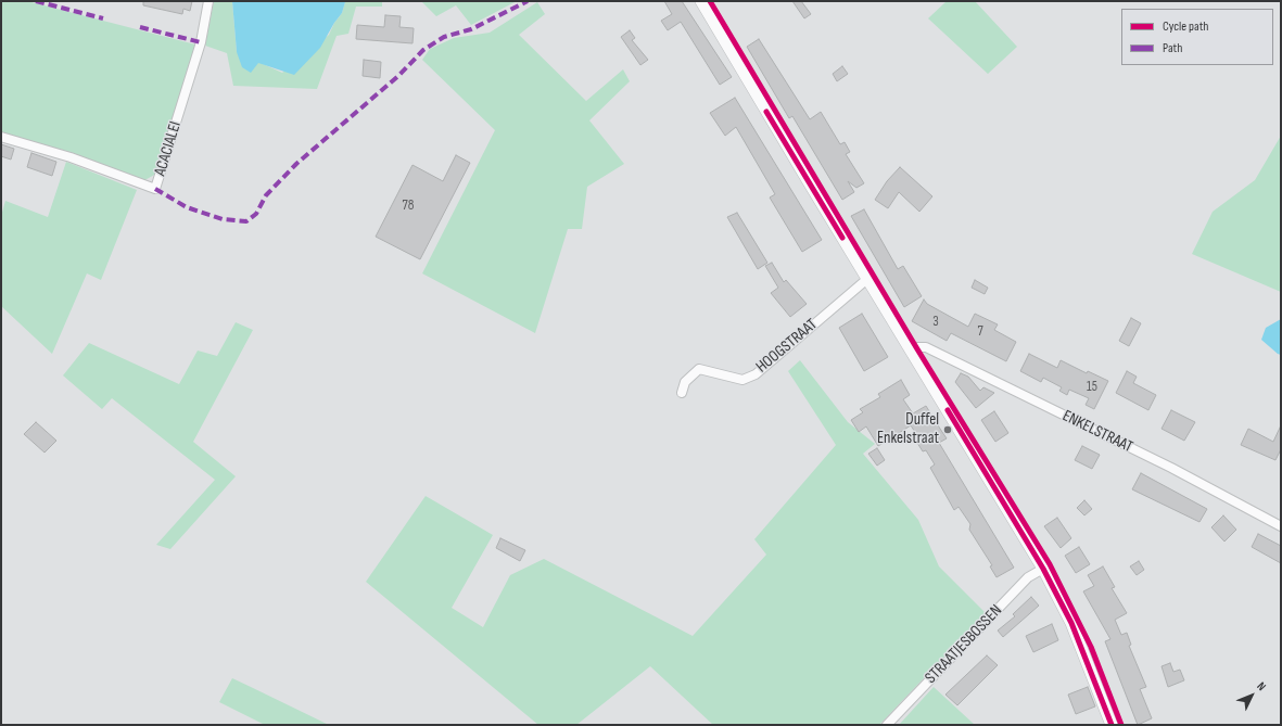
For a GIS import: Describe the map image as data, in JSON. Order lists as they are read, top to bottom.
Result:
{
  "streets": {
    "street": [
      "ACACIALEI",
      "HOOGSTRAAT",
      "ENKELSTRAAT",
      "STRAATJESBOSSEN"
    ]
  },
  "places": ["Duffel Enkelstraat"],
  "house_numbers": [
    "78",
    "3",
    "7",
    "15"
  ],
  "legend": ["Cycle path", "Path"],
  "north": "top right"
}
